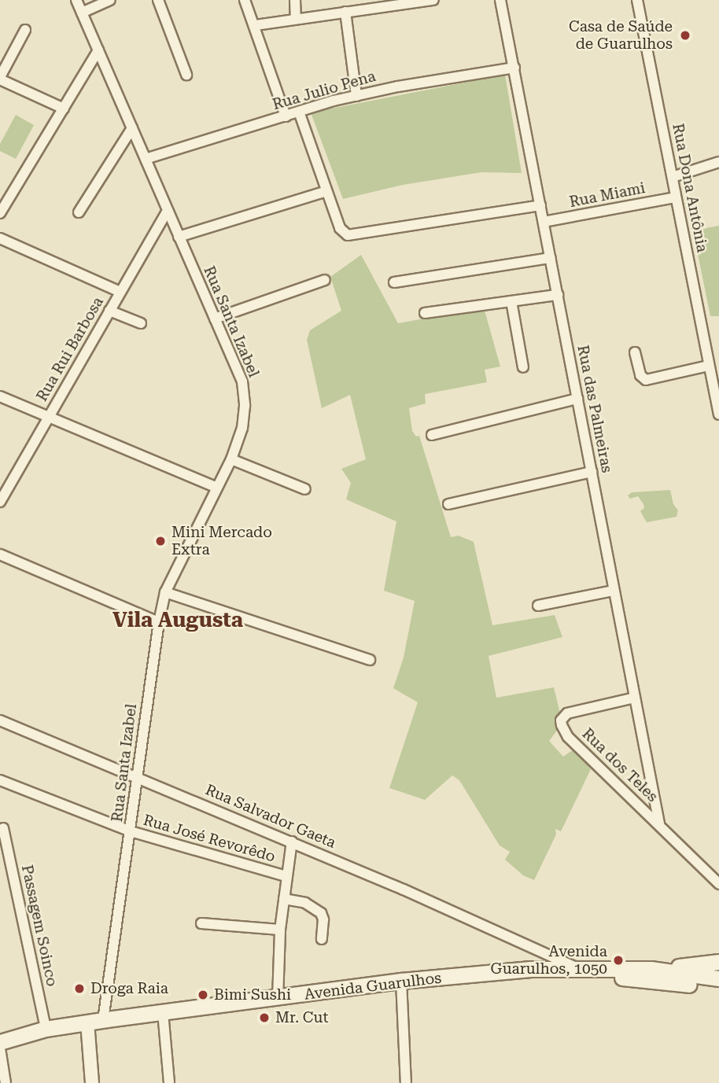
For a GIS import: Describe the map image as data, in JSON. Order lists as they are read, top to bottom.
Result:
{
  "streets": {
    "main road": ["Avenida Guarulhos"],
    "street": [
      "Rua Julio Pena",
      "Rua Dona Antônia",
      "Rua Miami",
      "Rua Santa Izabel",
      "Rua Rui Barbosa",
      "Rua das Palmeiras",
      "Rua dos Teles",
      "Rua Salvador Gaeta",
      "Rua José Revorêdo",
      "Passagem Soinco"
    ]
  },
  "crossings": [
    ["Rua Julio Pena", "Rua Santa Izabel"],
    ["Rua Julio Pena", "Rua das Palmeiras"],
    ["Rua Dona Antônia", "Rua Miami"],
    ["Rua Miami", "Rua das Palmeiras"],
    ["Rua Santa Izabel", "Rua Rui Barbosa"],
    ["Rua Santa Izabel", "Rua Salvador Gaeta"],
    ["Rua Santa Izabel", "Rua José Revorêdo"],
    ["Rua Santa Izabel", "Avenida Guarulhos"],
    ["Rua das Palmeiras", "Rua dos Teles"],
    ["Rua Salvador Gaeta", "Avenida Guarulhos"],
    ["Passagem Soinco", "Avenida Guarulhos"]
  ],
  "districts": ["Vila Augusta"],
  "places": [
    "Casa de Saúde de Guarulhos",
    "Mini Mercado Extra",
    "Avenida Guarulhos, 1050",
    "Droga Raia",
    "Bimi Sushi",
    "Mr. Cut"
  ]
}
